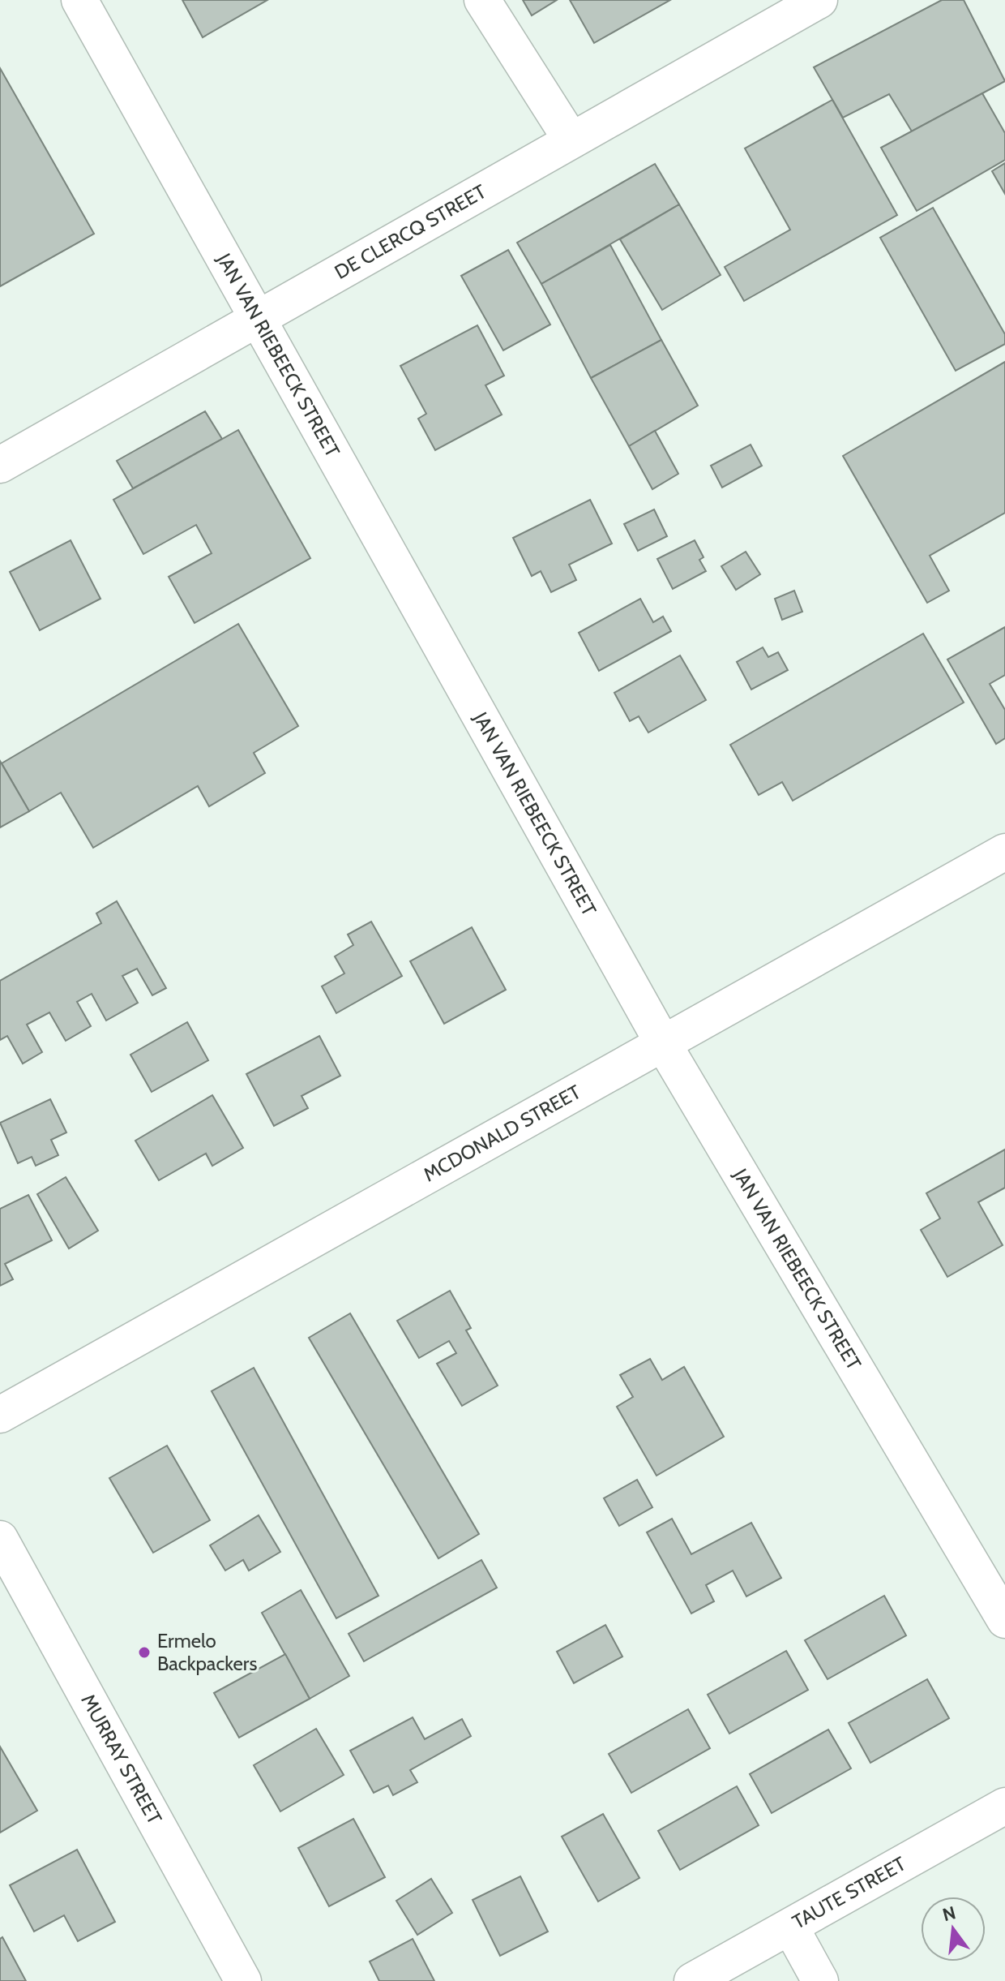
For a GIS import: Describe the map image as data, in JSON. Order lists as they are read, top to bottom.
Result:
{
  "streets": {
    "street": [
      "DE CLERCQ STREET",
      "JAN VAN RIEBEECK STREET",
      "MCDONALD STREET",
      "MURRAY STREET",
      "TAUTE STREET"
    ]
  },
  "crossings": [
    ["DE CLERCQ STREET", "JAN VAN RIEBEECK STREET"],
    ["JAN VAN RIEBEECK STREET", "MCDONALD STREET"]
  ],
  "places": ["Ermelo Backpackers"],
  "north": "top"
}
